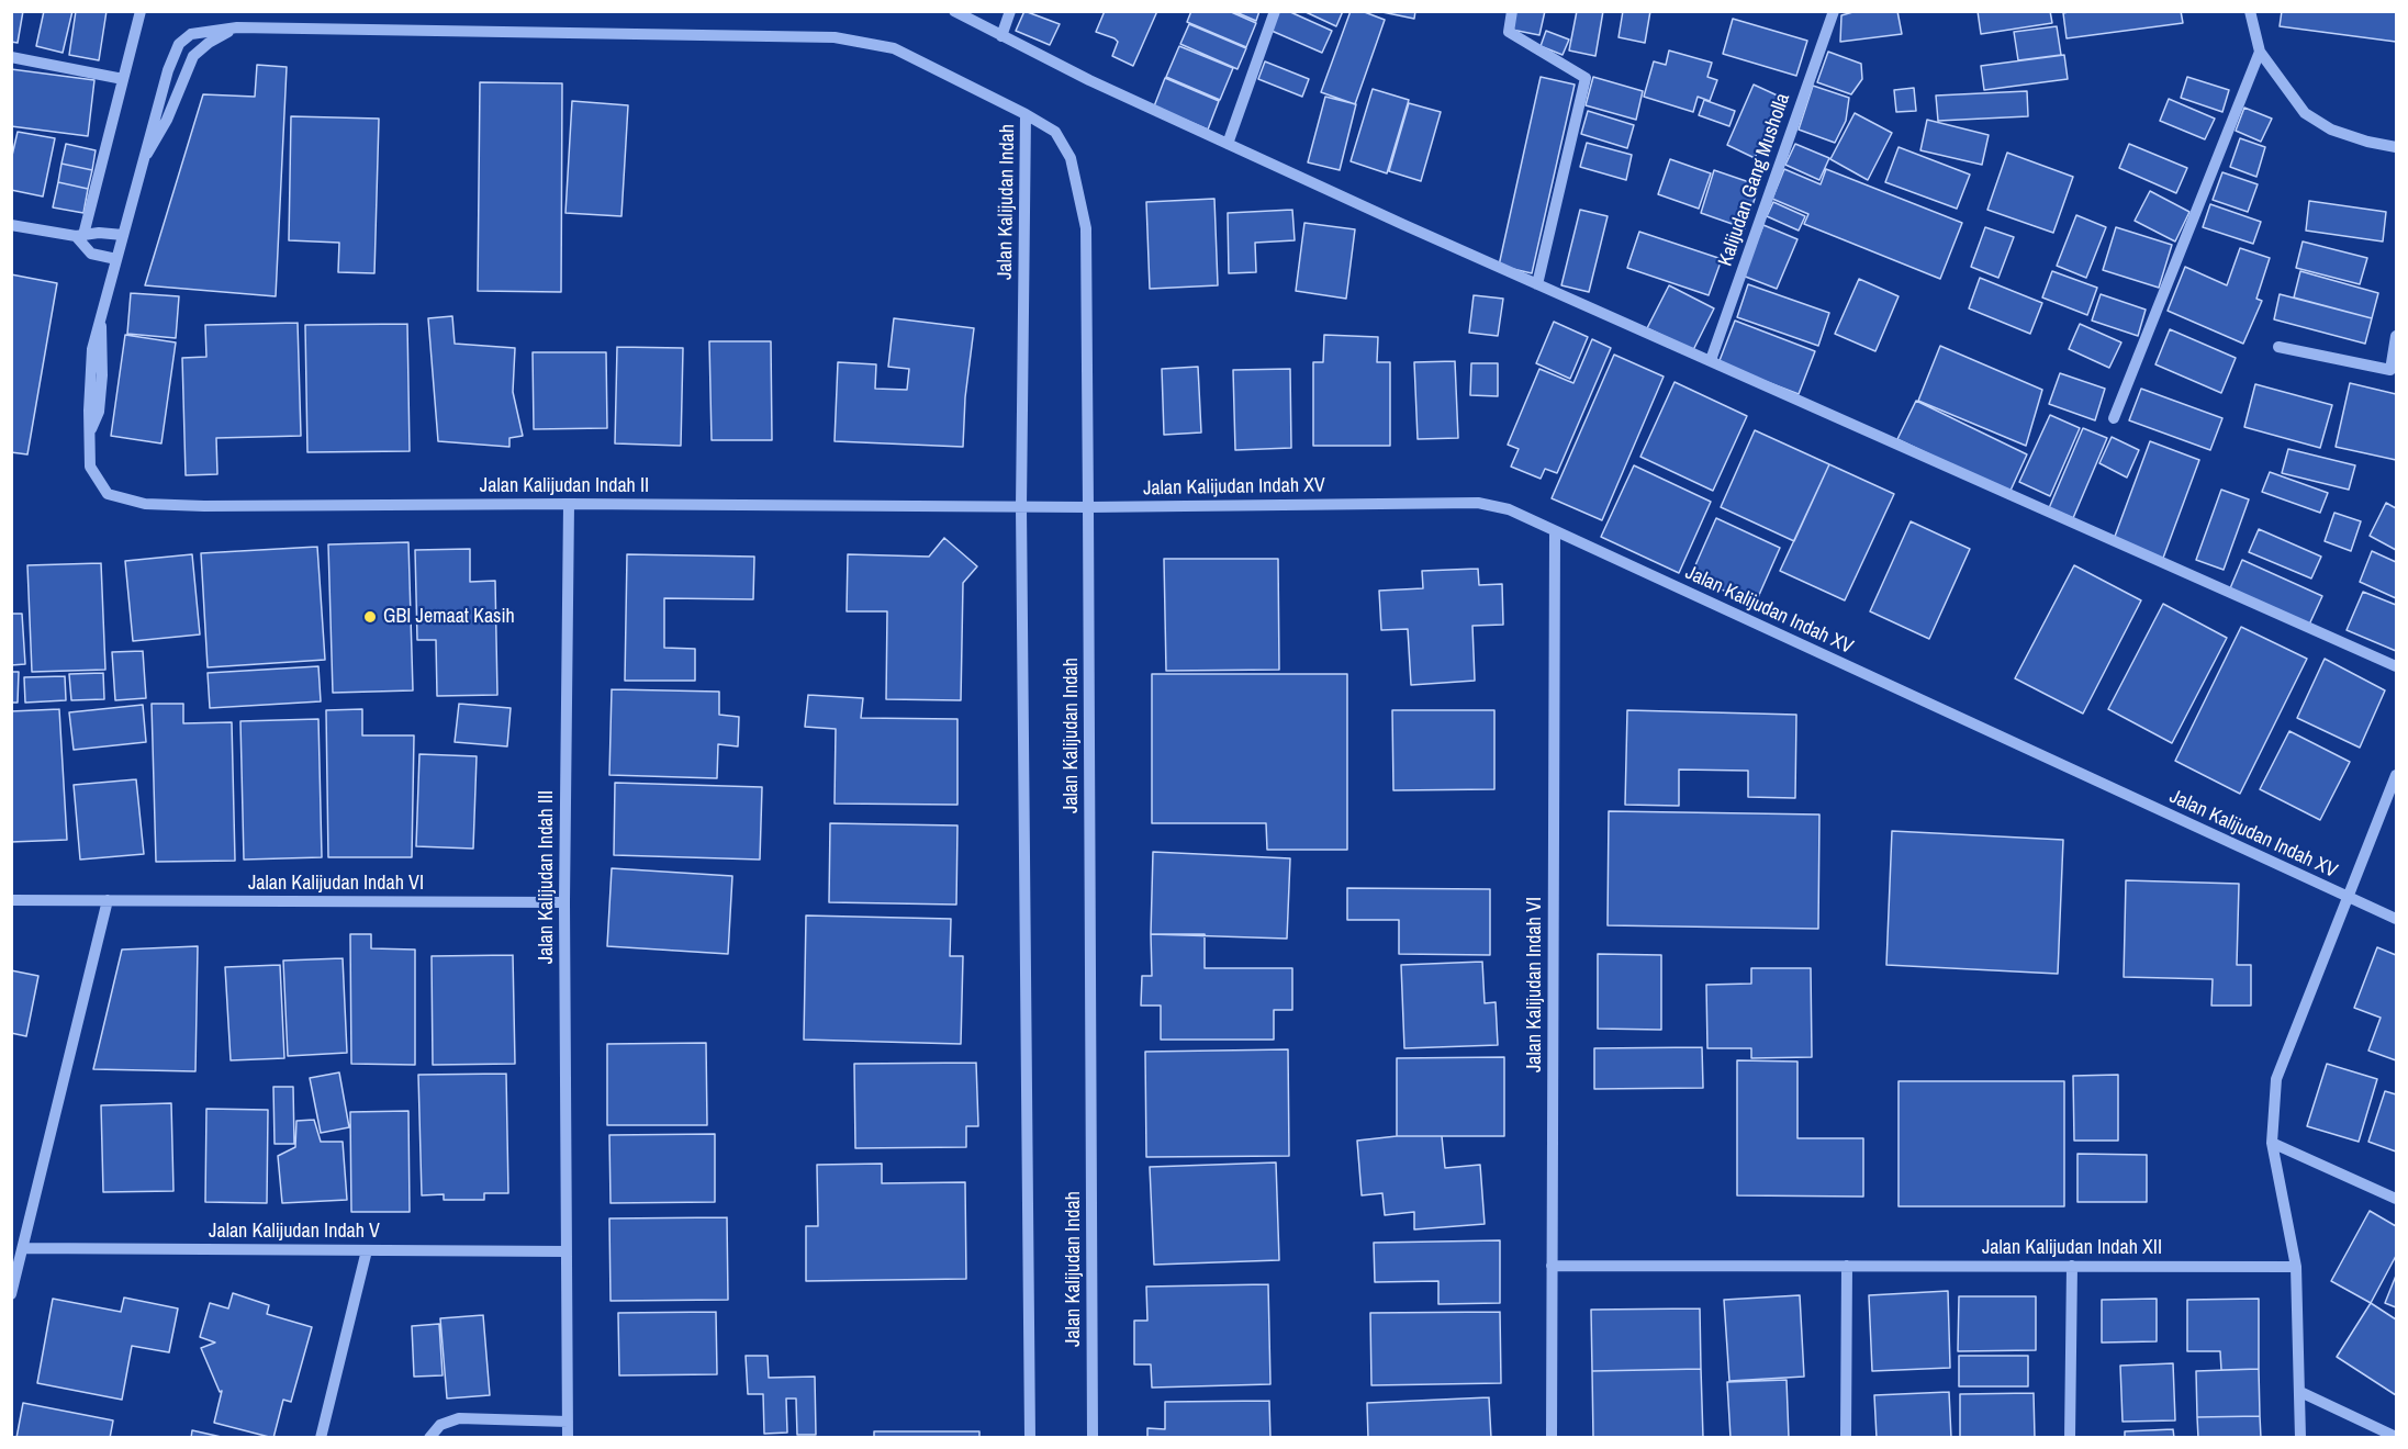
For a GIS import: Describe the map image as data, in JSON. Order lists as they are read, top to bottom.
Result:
{
  "streets": {
    "street": [
      "Kalijudan Gang Musholla",
      "Jalan Kalijudan Indah",
      "Jalan Kalijudan Indah II",
      "Jalan Kalijudan Indah XV",
      "Jalan Kalijudan Indah III",
      "Jalan Kalijudan Indah VI",
      "Jalan Kalijudan Indah V",
      "Jalan Kalijudan Indah XII"
    ]
  },
  "crossings": [
    ["Jalan Kalijudan Indah", "Jalan Kalijudan Indah II"],
    ["Jalan Kalijudan Indah", "Jalan Kalijudan Indah XV"],
    ["Jalan Kalijudan Indah II", "Jalan Kalijudan Indah XV"],
    ["Jalan Kalijudan Indah II", "Jalan Kalijudan Indah III"],
    ["Jalan Kalijudan Indah XV", "Jalan Kalijudan Indah VI"],
    ["Jalan Kalijudan Indah III", "Jalan Kalijudan Indah VI"],
    ["Jalan Kalijudan Indah III", "Jalan Kalijudan Indah V"],
    ["Jalan Kalijudan Indah VI", "Jalan Kalijudan Indah XII"]
  ],
  "places": ["GBI Jemaat Kasih"]
}
